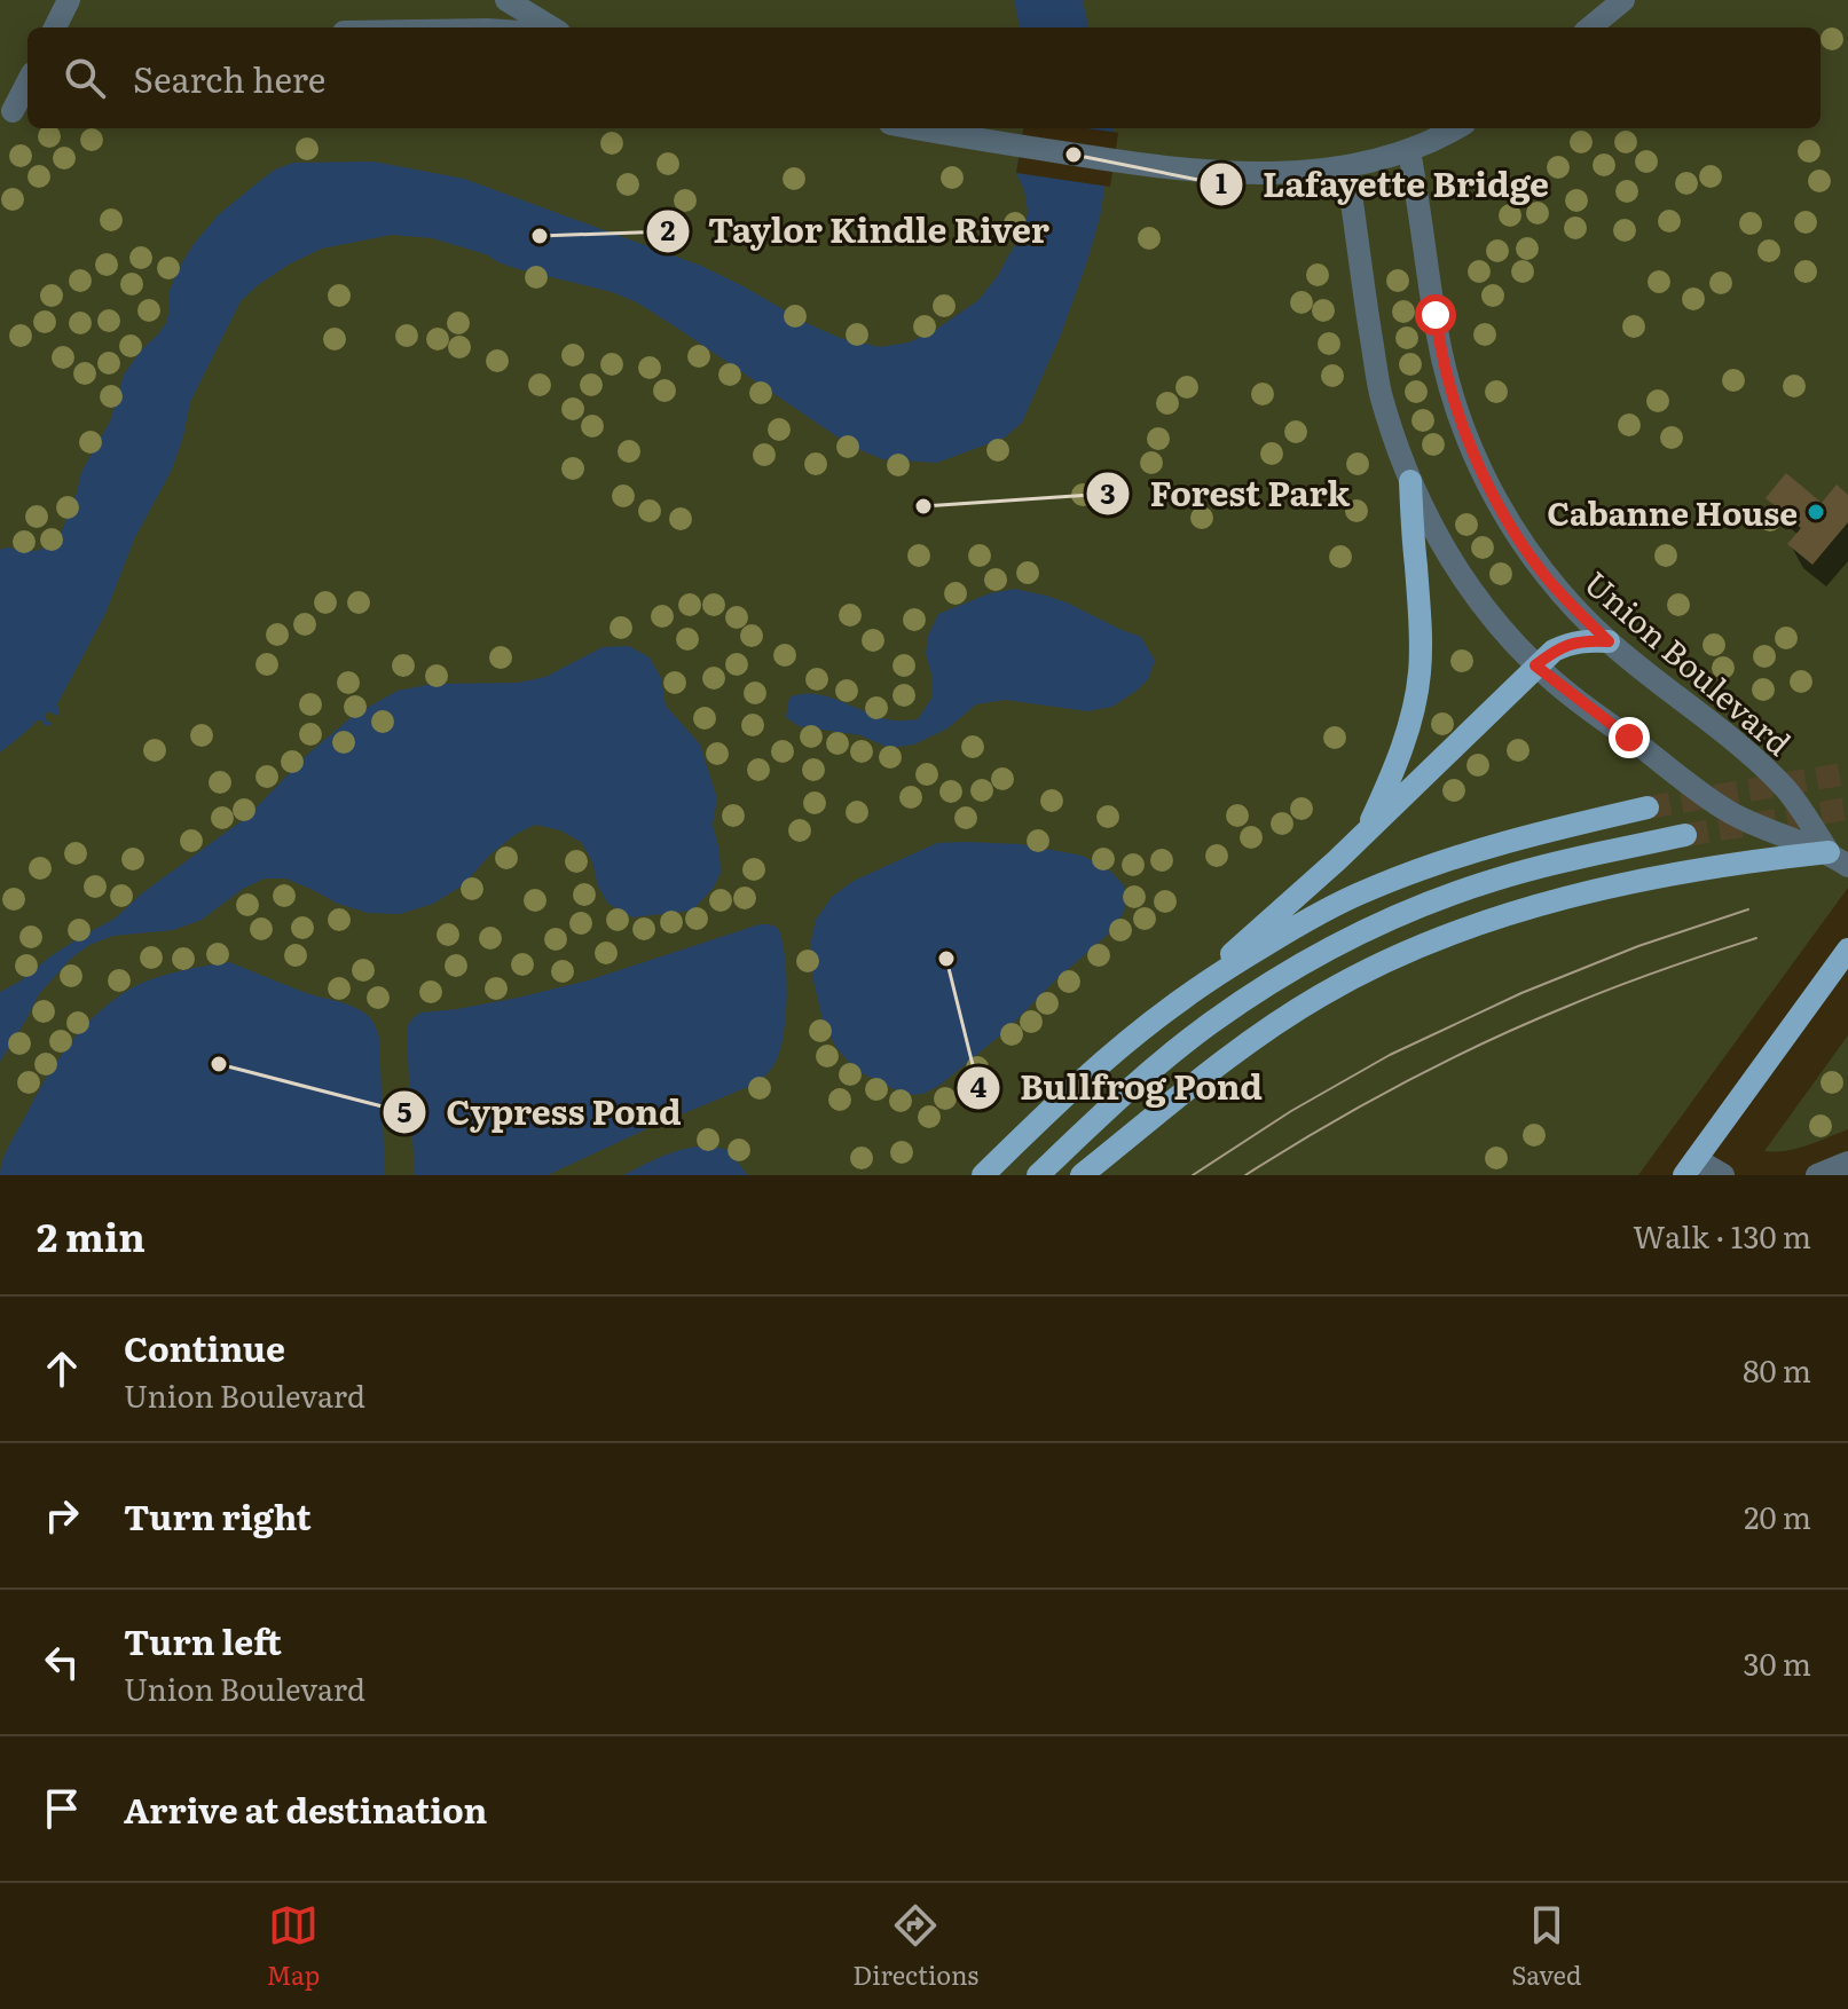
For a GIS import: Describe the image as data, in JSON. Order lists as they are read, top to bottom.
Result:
{
  "streets": {
    "street": ["Union Boulevard"]
  },
  "places": [
    "Lafayette Bridge",
    "Taylor Kindle River",
    "Forest Park",
    "Cabanne House",
    "Bullfrog Pond",
    "Cypress Pond"
  ],
  "page": {
    "search": "Search here",
    "heading": ["2 min", "Walk · 130 m"],
    "list": [
      ["Continue", "Union Boulevard", "80 m"],
      ["Turn right", "20 m"],
      ["Turn left", "Union Boulevard", "30 m"],
      "Arrive at destination"
    ],
    "nav": ["Map", "Directions", "Saved"]
  }
}
